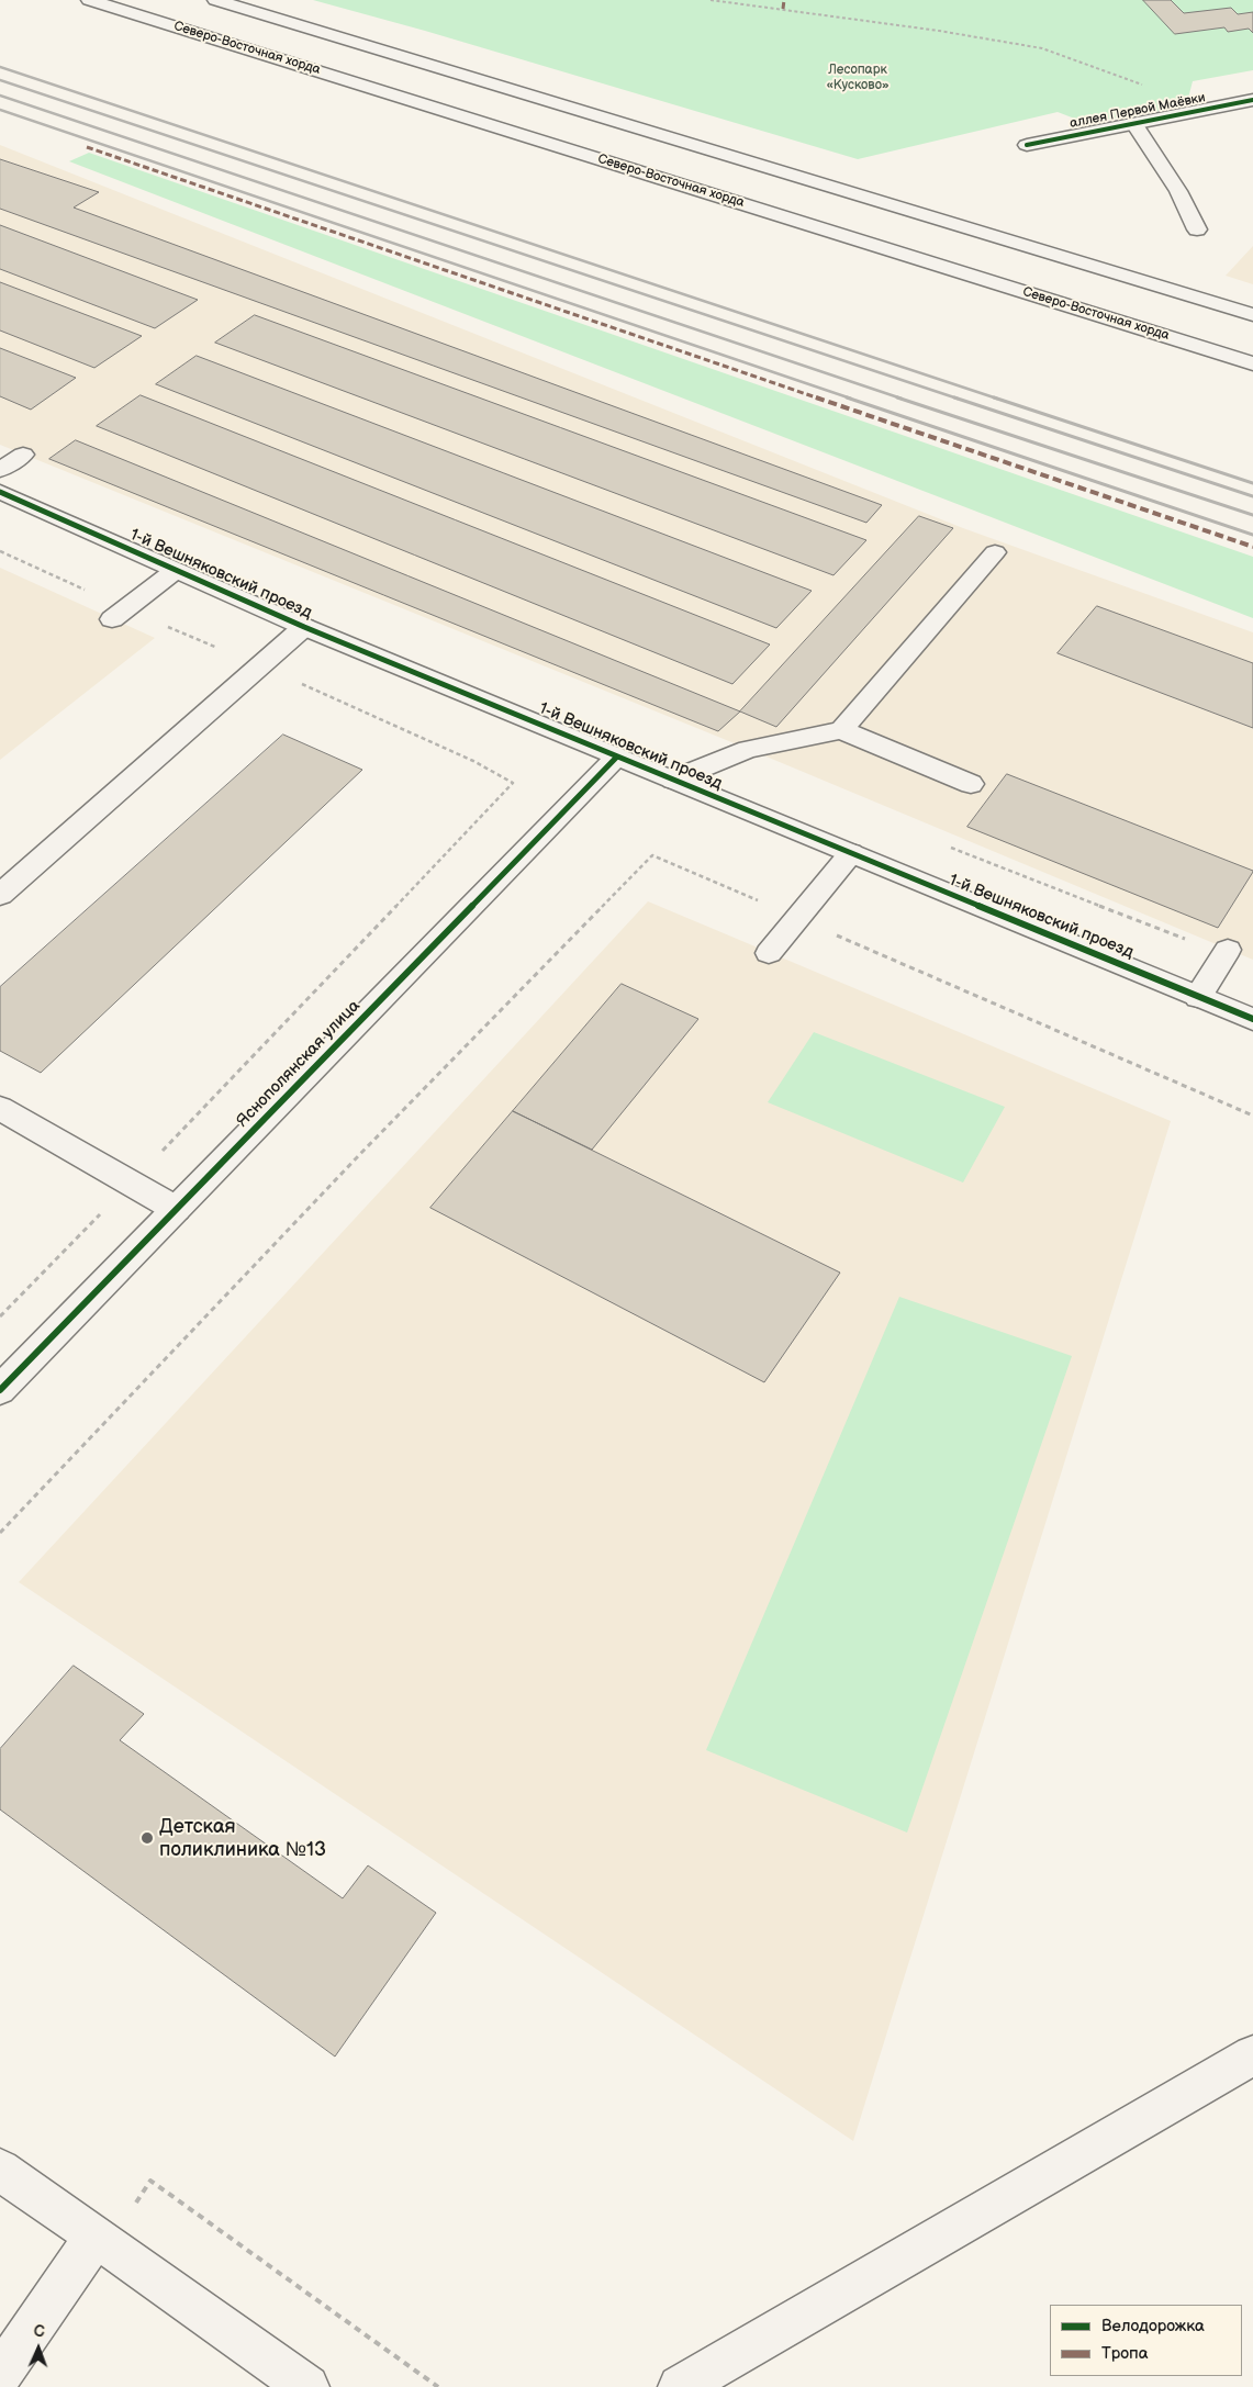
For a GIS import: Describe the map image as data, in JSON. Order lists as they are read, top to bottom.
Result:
{
  "streets": {
    "main road": [
      "Северо-Восточная хорда",
      "аллея Первой Маёвки",
      "1-й Вешняковский проезд",
      "Яснополянская улица"
    ]
  },
  "crossings": [
    ["1-й Вешняковский проезд", "Яснополянская улица"]
  ],
  "parks": ["Лесопарк «Кусково»"],
  "places": ["Детская поликлиника №13"],
  "legend": ["Велодорожка", "Тропа"],
  "north": "top"
}
